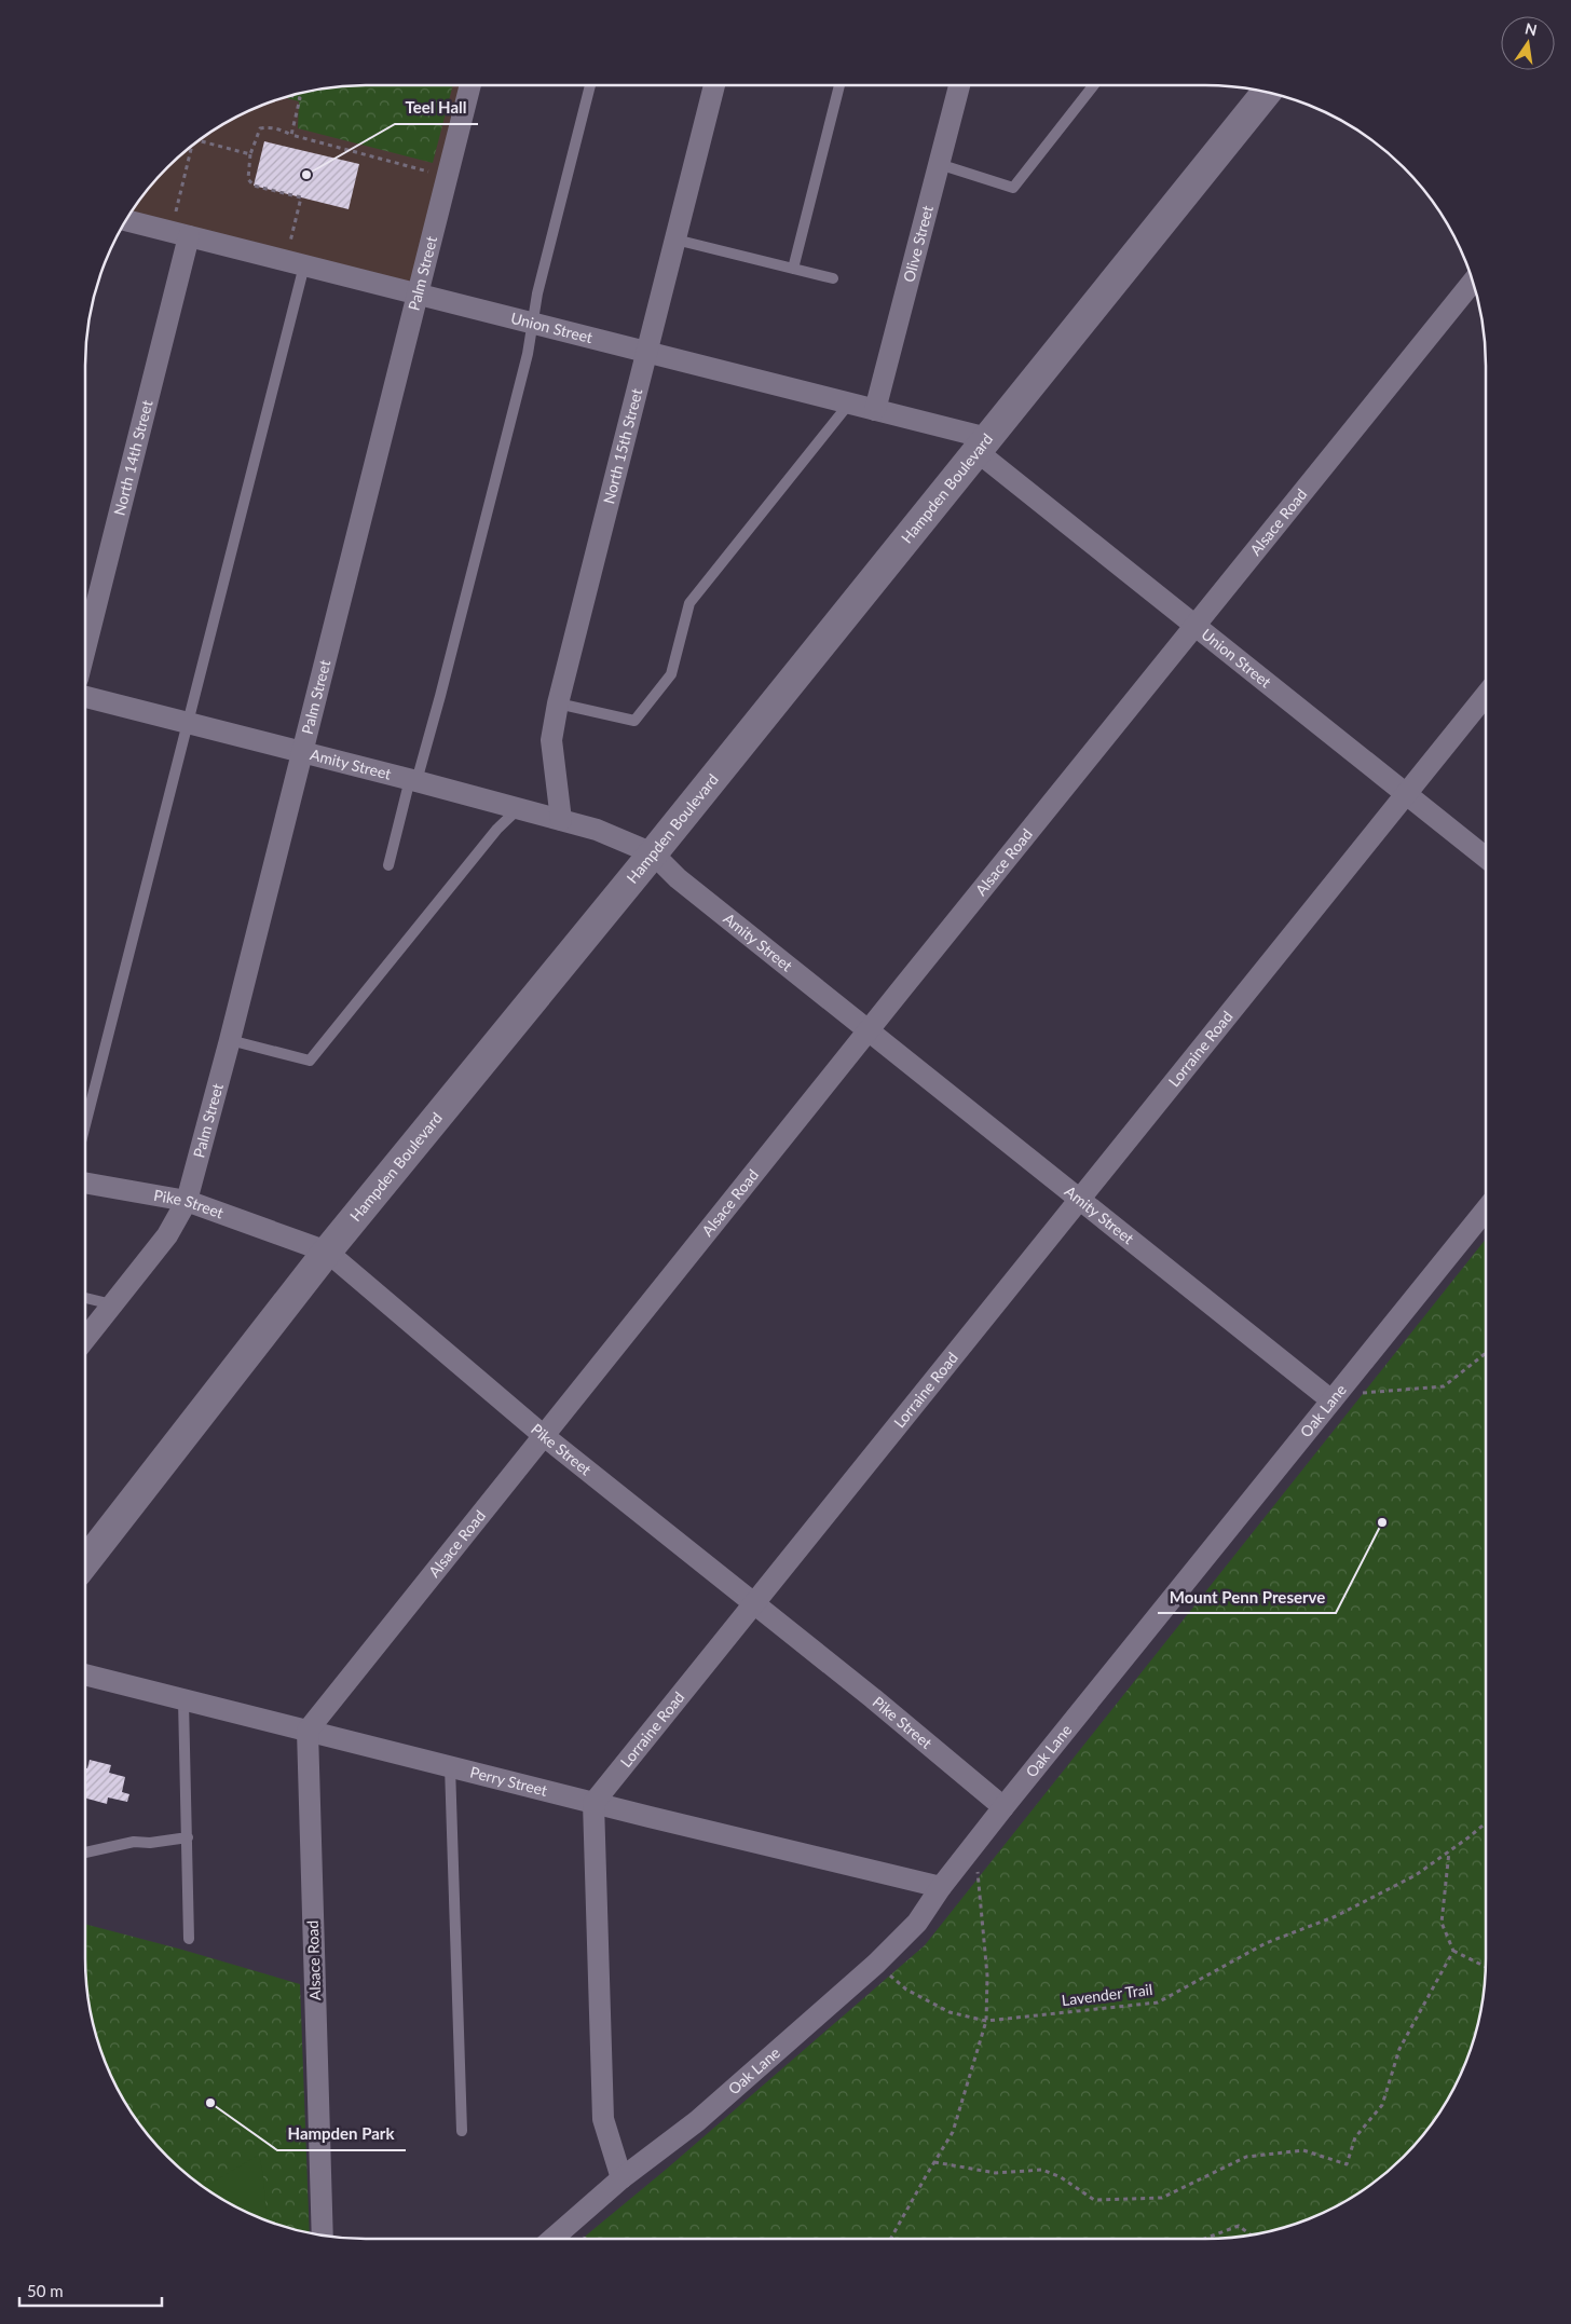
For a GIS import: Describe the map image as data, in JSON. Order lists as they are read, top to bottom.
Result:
{
  "streets": {
    "main road": ["Hampden Boulevard"],
    "street": [
      "Olive Street",
      "Palm Street",
      "Union Street",
      "North 15th Street",
      "North 14th Street",
      "Alsace Road",
      "Amity Street",
      "Lorraine Road",
      "Pike Street",
      "Oak Lane",
      "Perry Street"
    ],
    "path": ["Lavender Trail"]
  },
  "crossings": [
    ["Olive Street", "Union Street"],
    ["Palm Street", "Union Street"],
    ["Palm Street", "Amity Street"],
    ["Palm Street", "Pike Street"],
    ["Union Street", "North 15th Street"],
    ["Union Street", "North 14th Street"],
    ["Union Street", "Hampden Boulevard"],
    ["Union Street", "Alsace Road"],
    ["Union Street", "Lorraine Road"],
    ["North 15th Street", "Amity Street"],
    ["Hampden Boulevard", "Amity Street"],
    ["Hampden Boulevard", "Pike Street"],
    ["Alsace Road", "Amity Street"],
    ["Alsace Road", "Pike Street"],
    ["Alsace Road", "Perry Street"],
    ["Amity Street", "Lorraine Road"],
    ["Amity Street", "Oak Lane"],
    ["Lorraine Road", "Pike Street"],
    ["Lorraine Road", "Perry Street"],
    ["Pike Street", "Oak Lane"],
    ["Oak Lane", "Perry Street"],
    ["Oak Lane", "Lavender Trail"]
  ],
  "places": ["Teel Hall", "Mount Penn Preserve", "Hampden Park"],
  "scale_bar": "50 m",
  "north": "top"
}
